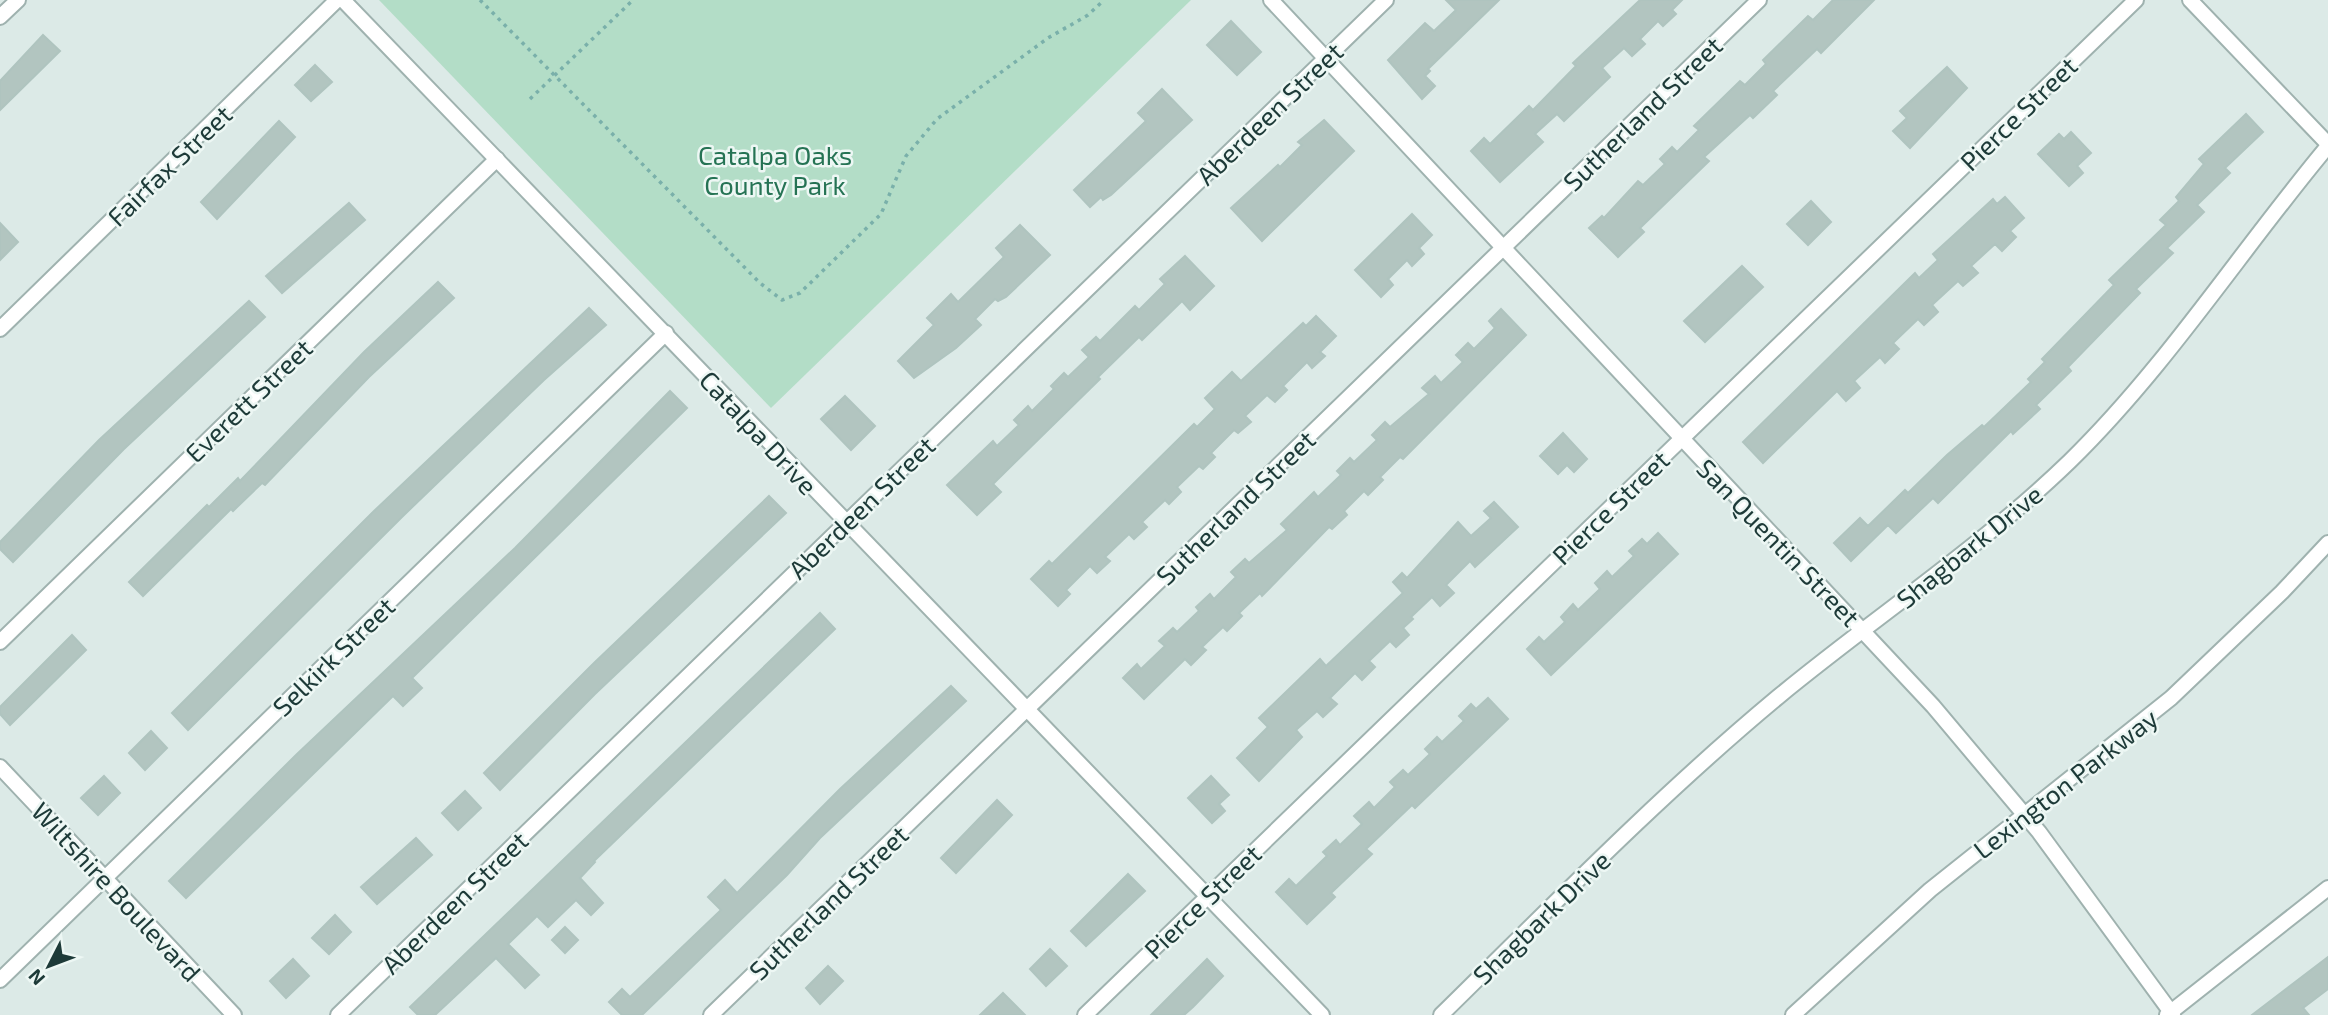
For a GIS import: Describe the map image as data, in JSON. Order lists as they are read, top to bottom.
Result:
{
  "streets": {
    "street": [
      "Aberdeen Street",
      "Sutherland Street",
      "Pierce Street",
      "Fairfax Street",
      "Everett Street",
      "Catalpa Drive",
      "San Quentin Street",
      "Shagbark Drive",
      "Selkirk Street",
      "Lexington Parkway",
      "Wiltshire Boulevard"
    ]
  },
  "crossings": [
    ["Aberdeen Street", "Catalpa Drive"],
    ["Aberdeen Street", "San Quentin Street"],
    ["Sutherland Street", "Catalpa Drive"],
    ["Sutherland Street", "San Quentin Street"],
    ["Pierce Street", "Catalpa Drive"],
    ["Pierce Street", "San Quentin Street"],
    ["Everett Street", "Catalpa Drive"],
    ["Catalpa Drive", "Selkirk Street"],
    ["San Quentin Street", "Shagbark Drive"],
    ["San Quentin Street", "Lexington Parkway"],
    ["Selkirk Street", "Wiltshire Boulevard"]
  ],
  "parks": ["Catalpa Oaks County Park"],
  "north": "bottom left"
}
